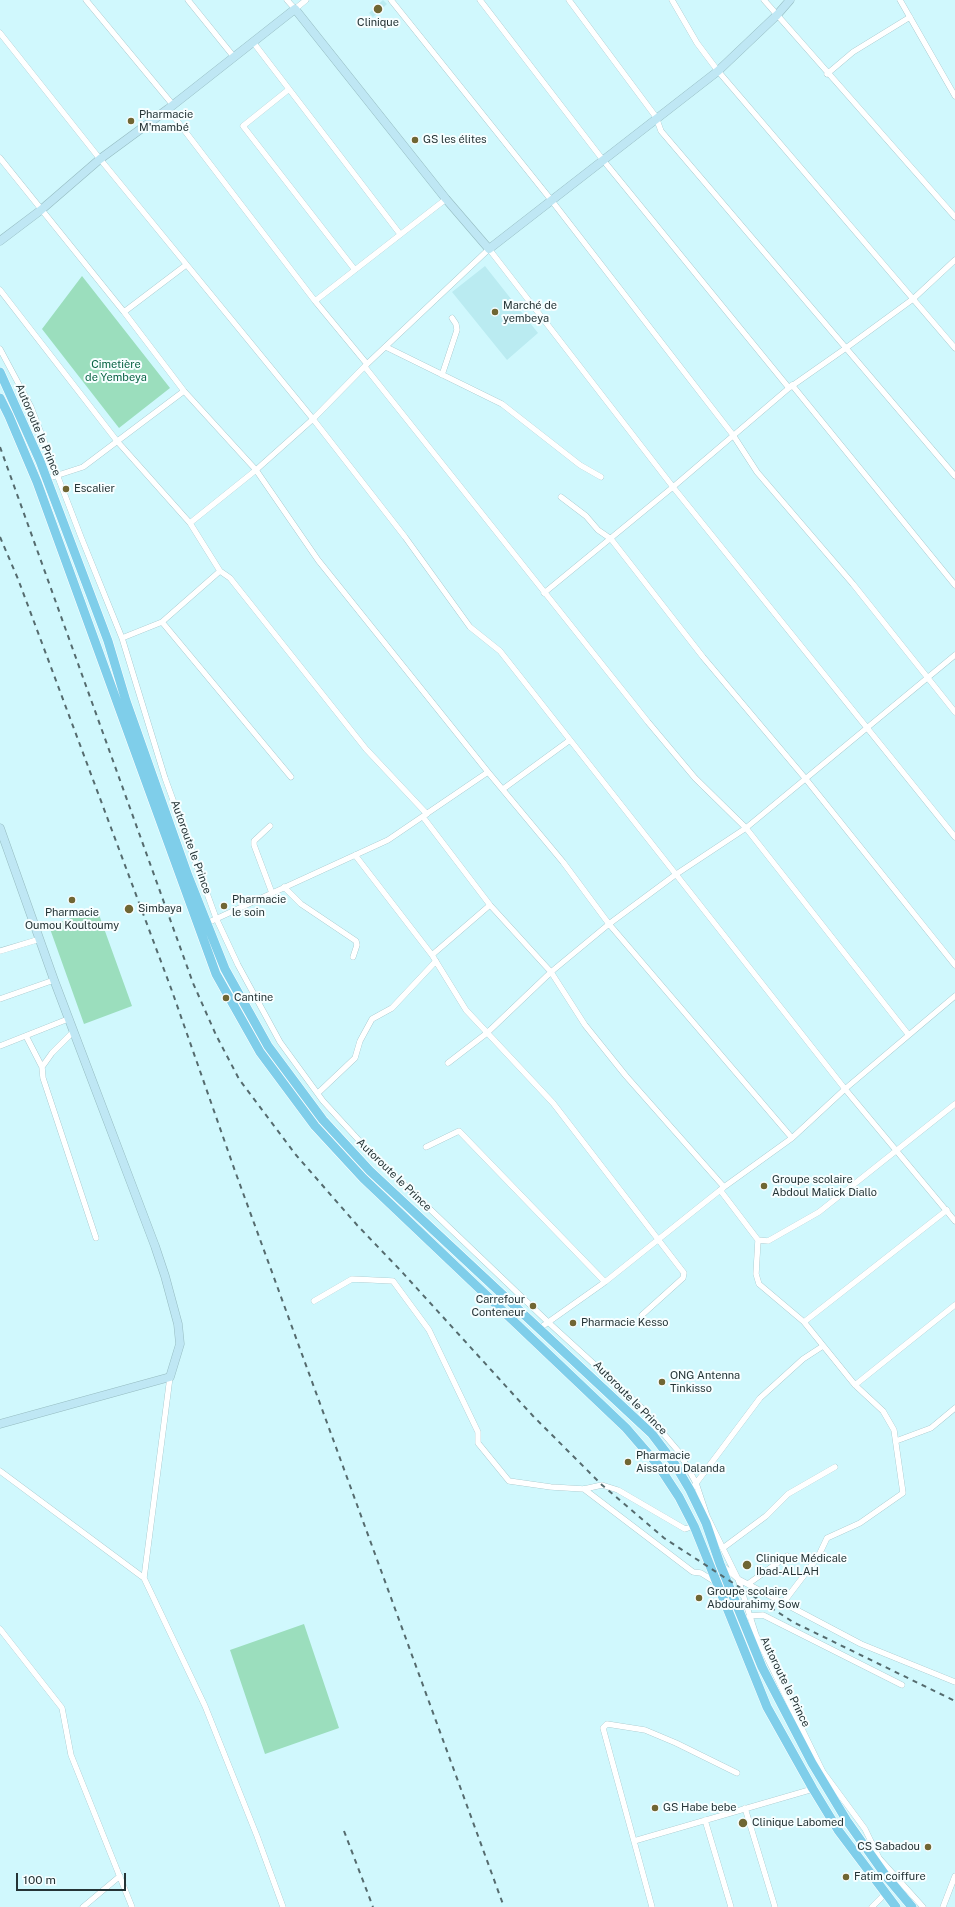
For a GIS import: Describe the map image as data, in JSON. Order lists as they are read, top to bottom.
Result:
{
  "streets": {
    "main road": ["Autoroute le Prince"]
  },
  "parks": ["Cimetière de Yembeya"],
  "places": [
    "Clinique",
    "Pharmacie M'mambé",
    "GS les élites",
    "Marché de yembeya",
    "Escalier",
    "Pharmacie Oumou Koultoumy",
    "Pharmacie le soin",
    "Simbaya",
    "Cantine",
    "Groupe scolaire Abdoul Malick Diallo",
    "Carrefour Conteneur",
    "Pharmacie Kesso",
    "ONG Antenna Tinkisso",
    "Pharmacie Aissatou Dalanda",
    "Clinique Médicale Ibad-ALLAH",
    "Groupe scolaire Abdourahimy Sow",
    "GS Habe bebe",
    "Clinique Labomed",
    "CS Sabadou",
    "Fatim coiffure"
  ],
  "scale_bar": "100 m"
}
